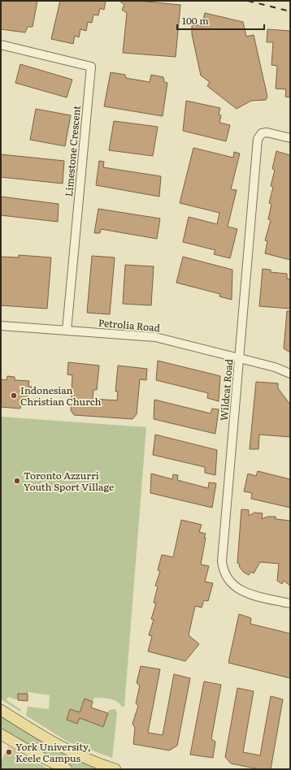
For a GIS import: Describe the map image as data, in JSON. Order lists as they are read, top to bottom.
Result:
{
  "streets": {
    "street": ["Limestone Crescent", "Petrolia Road", "Wildcat Road"]
  },
  "crossings": [
    ["Limestone Crescent", "Petrolia Road"],
    ["Petrolia Road", "Wildcat Road"]
  ],
  "places": ["Indonesian Christian Church", "Toronto Azzurri Youth Sport Village", "York University, Keele Campus"],
  "scale_bar": "100 m"
}
